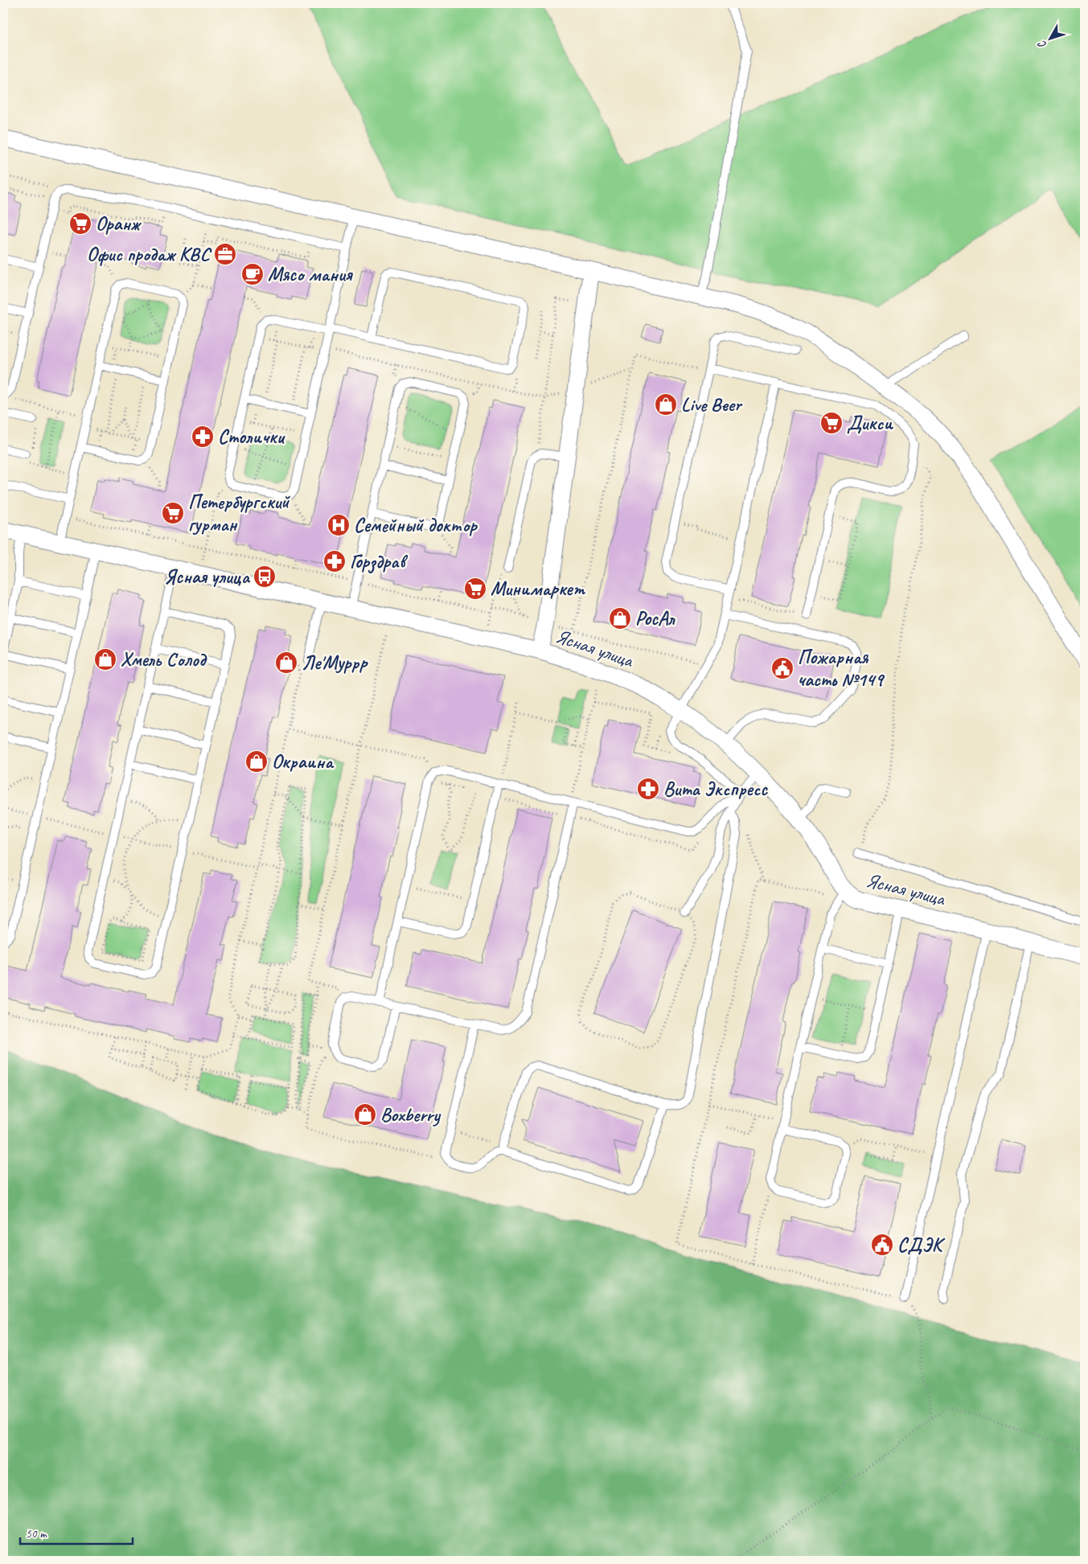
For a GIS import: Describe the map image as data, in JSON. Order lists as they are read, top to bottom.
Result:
{
  "streets": {
    "street": ["Ясная улица"]
  },
  "places": {
    "supermarket": [
      "Оранж",
      "Дикси",
      "Петербургский гурман",
      "Минимаркет"
    ],
    "office": ["Офис продаж КВС"],
    "cafe": ["Мясо мания"],
    "shop": [
      "Live Beer",
      "РосАл",
      "Хмель Солод",
      "Ле'Муррр",
      "Окраина",
      "Boxberry"
    ],
    "pharmacy": ["Столички", "Горздрав", "Вита Экспресс"],
    "hospital": ["Семейный доктор"],
    "bus stop": ["Ясная улица"],
    "public building": ["Пожарная чаcть №149", "СДЭК"]
  },
  "scale_bar": "50 m",
  "north": "bottom left"
}
